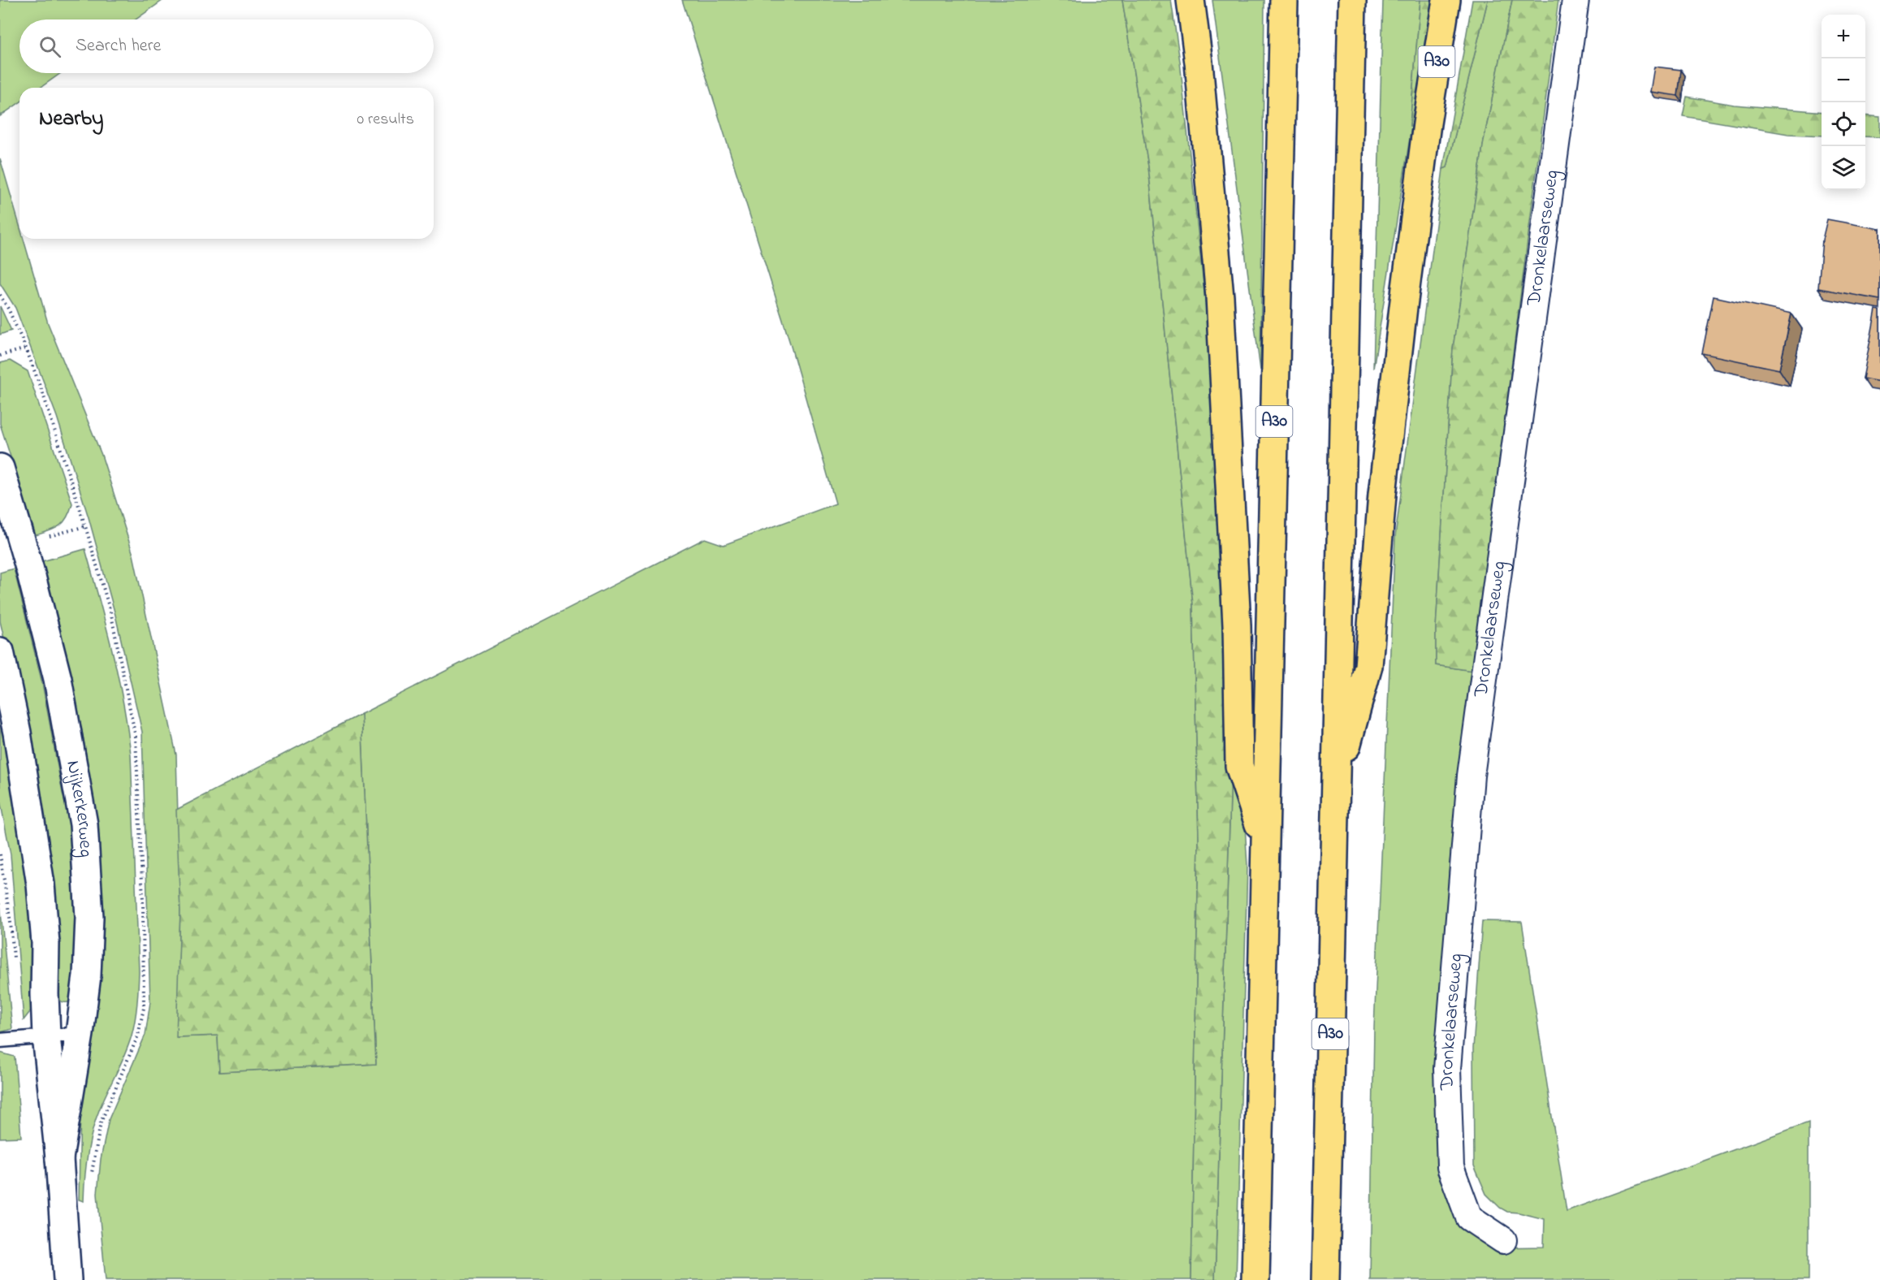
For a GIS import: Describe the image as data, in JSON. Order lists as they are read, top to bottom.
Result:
{
  "streets": {
    "highway": ["A30"],
    "street": ["Dronkelaarseweg", "Nijkerkerweg"]
  },
  "page": {
    "map_buttons": ["+", "−"],
    "search": "Search here",
    "heading": ["Nearby", "0 results"]
  }
}
